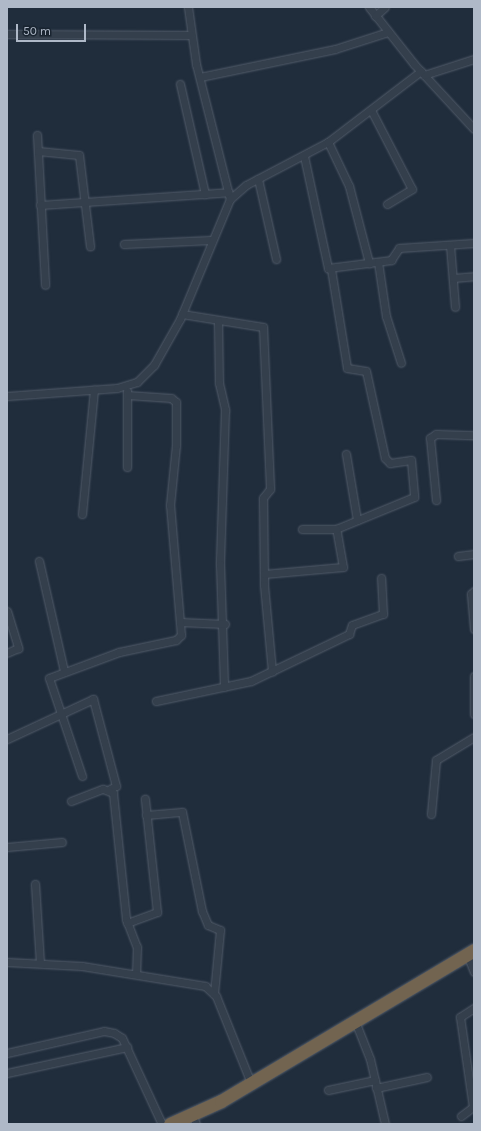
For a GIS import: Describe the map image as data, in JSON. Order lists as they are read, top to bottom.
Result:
{
  "scale_bar": "50 m"
}
